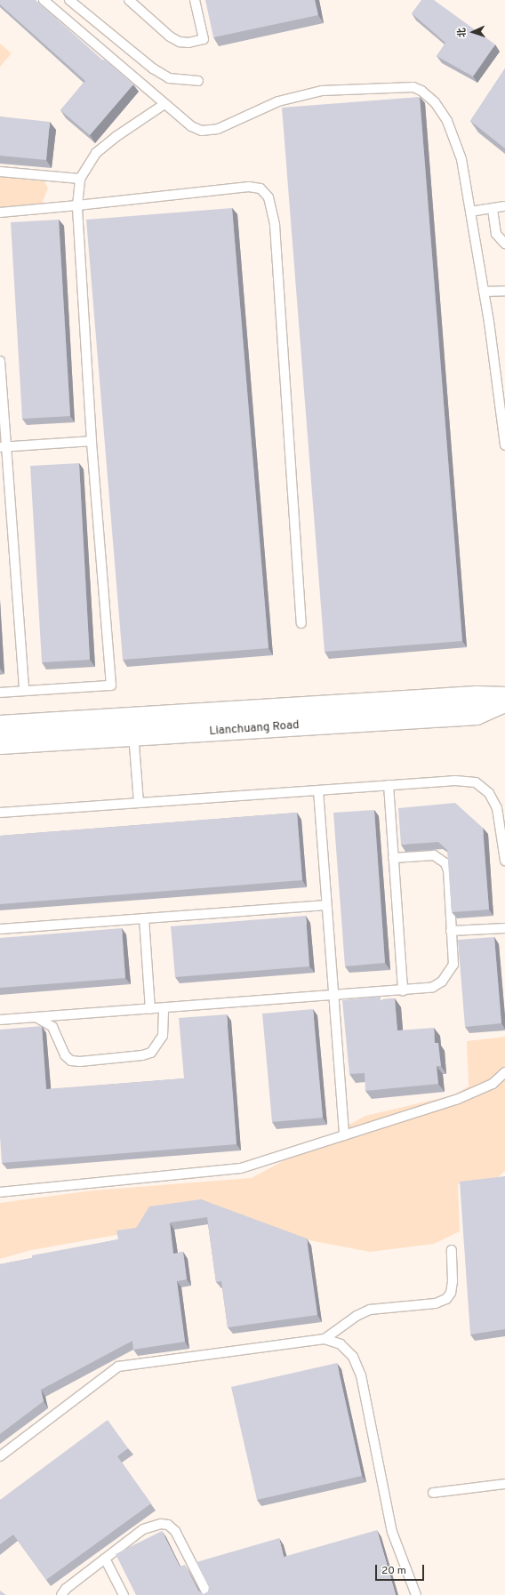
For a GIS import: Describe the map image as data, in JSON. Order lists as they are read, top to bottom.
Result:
{
  "streets": {
    "street": ["Lianchuang Road"]
  },
  "scale_bar": "20 m",
  "north": "left"
}
